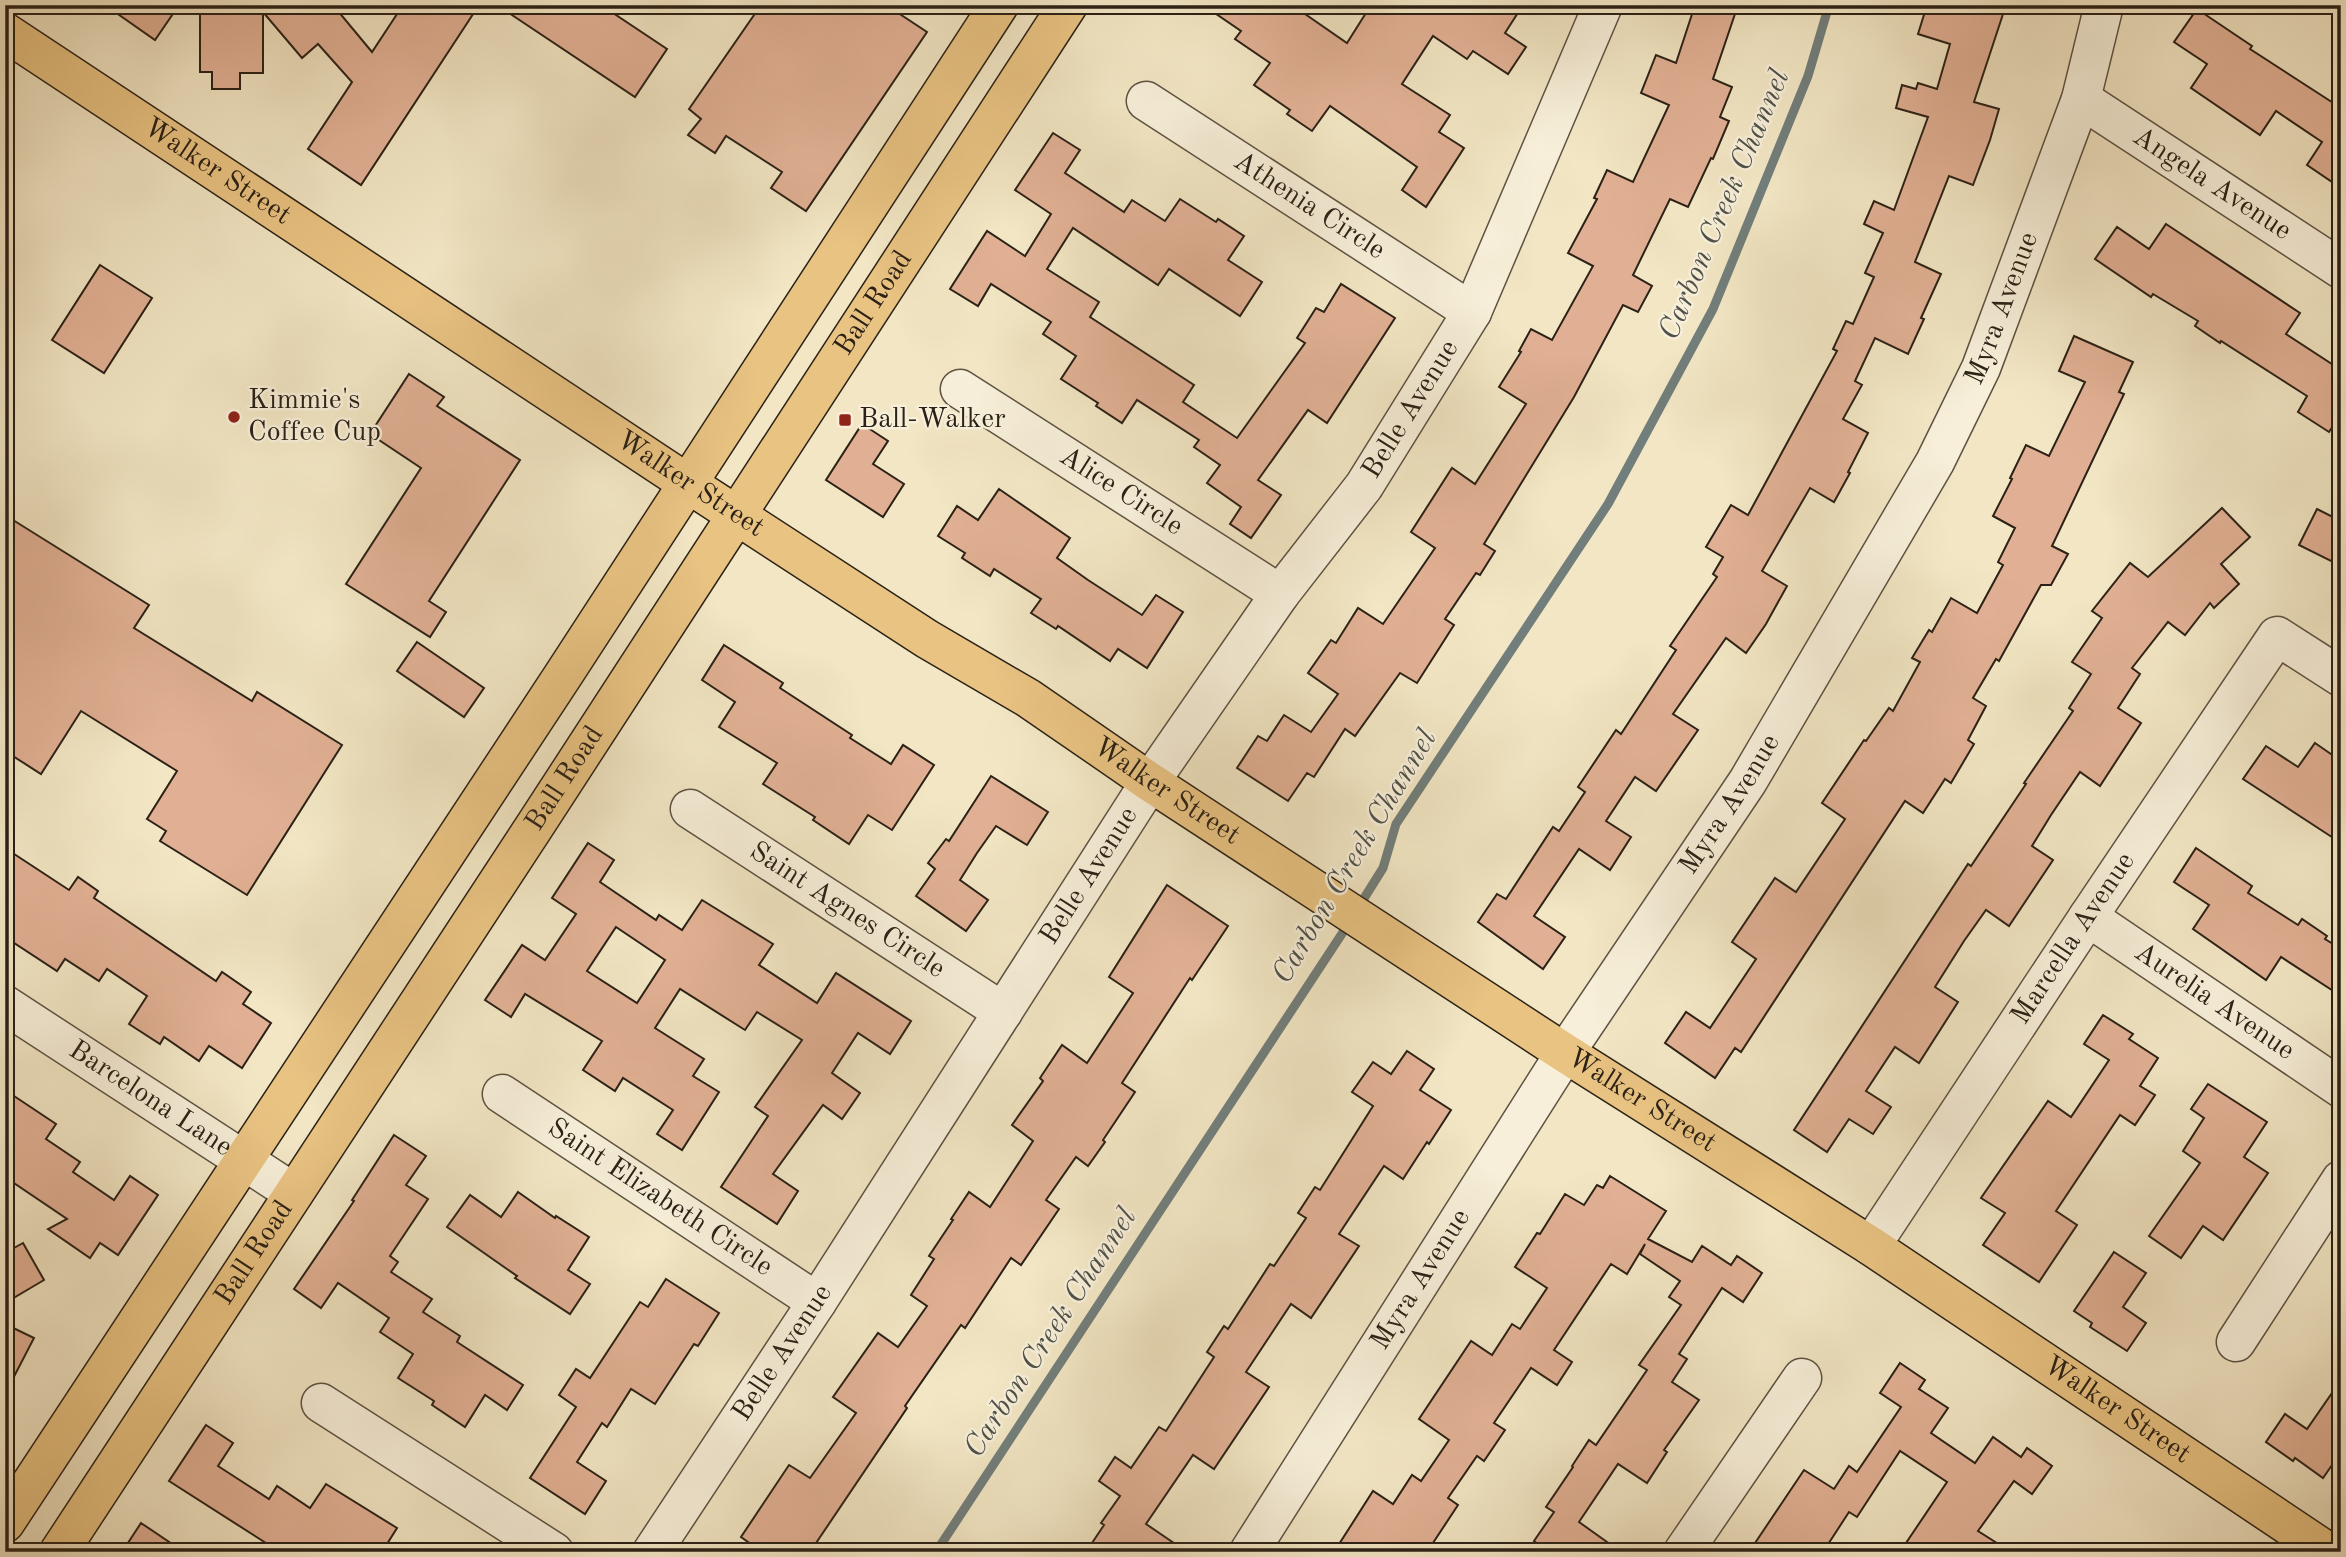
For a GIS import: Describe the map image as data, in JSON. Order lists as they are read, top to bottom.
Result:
{
  "streets": {
    "main road": ["Walker Street", "Ball Road"],
    "street": [
      "Angela Avenue",
      "Athenia Circle",
      "Myra Avenue",
      "Belle Avenue",
      "Alice Circle",
      "Saint Agnes Circle",
      "Marcella Avenue",
      "Aurelia Avenue",
      "Barcelona Lane",
      "Saint Elizabeth Circle"
    ]
  },
  "crossings": [
    ["Walker Street", "Ball Road"],
    ["Walker Street", "Myra Avenue"],
    ["Walker Street", "Belle Avenue"],
    ["Walker Street", "Marcella Avenue"],
    ["Angela Avenue", "Myra Avenue"],
    ["Athenia Circle", "Belle Avenue"],
    ["Ball Road", "Barcelona Lane"],
    ["Belle Avenue", "Alice Circle"],
    ["Belle Avenue", "Saint Agnes Circle"],
    ["Belle Avenue", "Saint Elizabeth Circle"],
    ["Marcella Avenue", "Aurelia Avenue"]
  ],
  "water": ["Carbon Creek Channel"],
  "places": {
    "other": ["Kimmie's Coffee Cup"],
    "transit": ["Ball-Walker"]
  }
}
